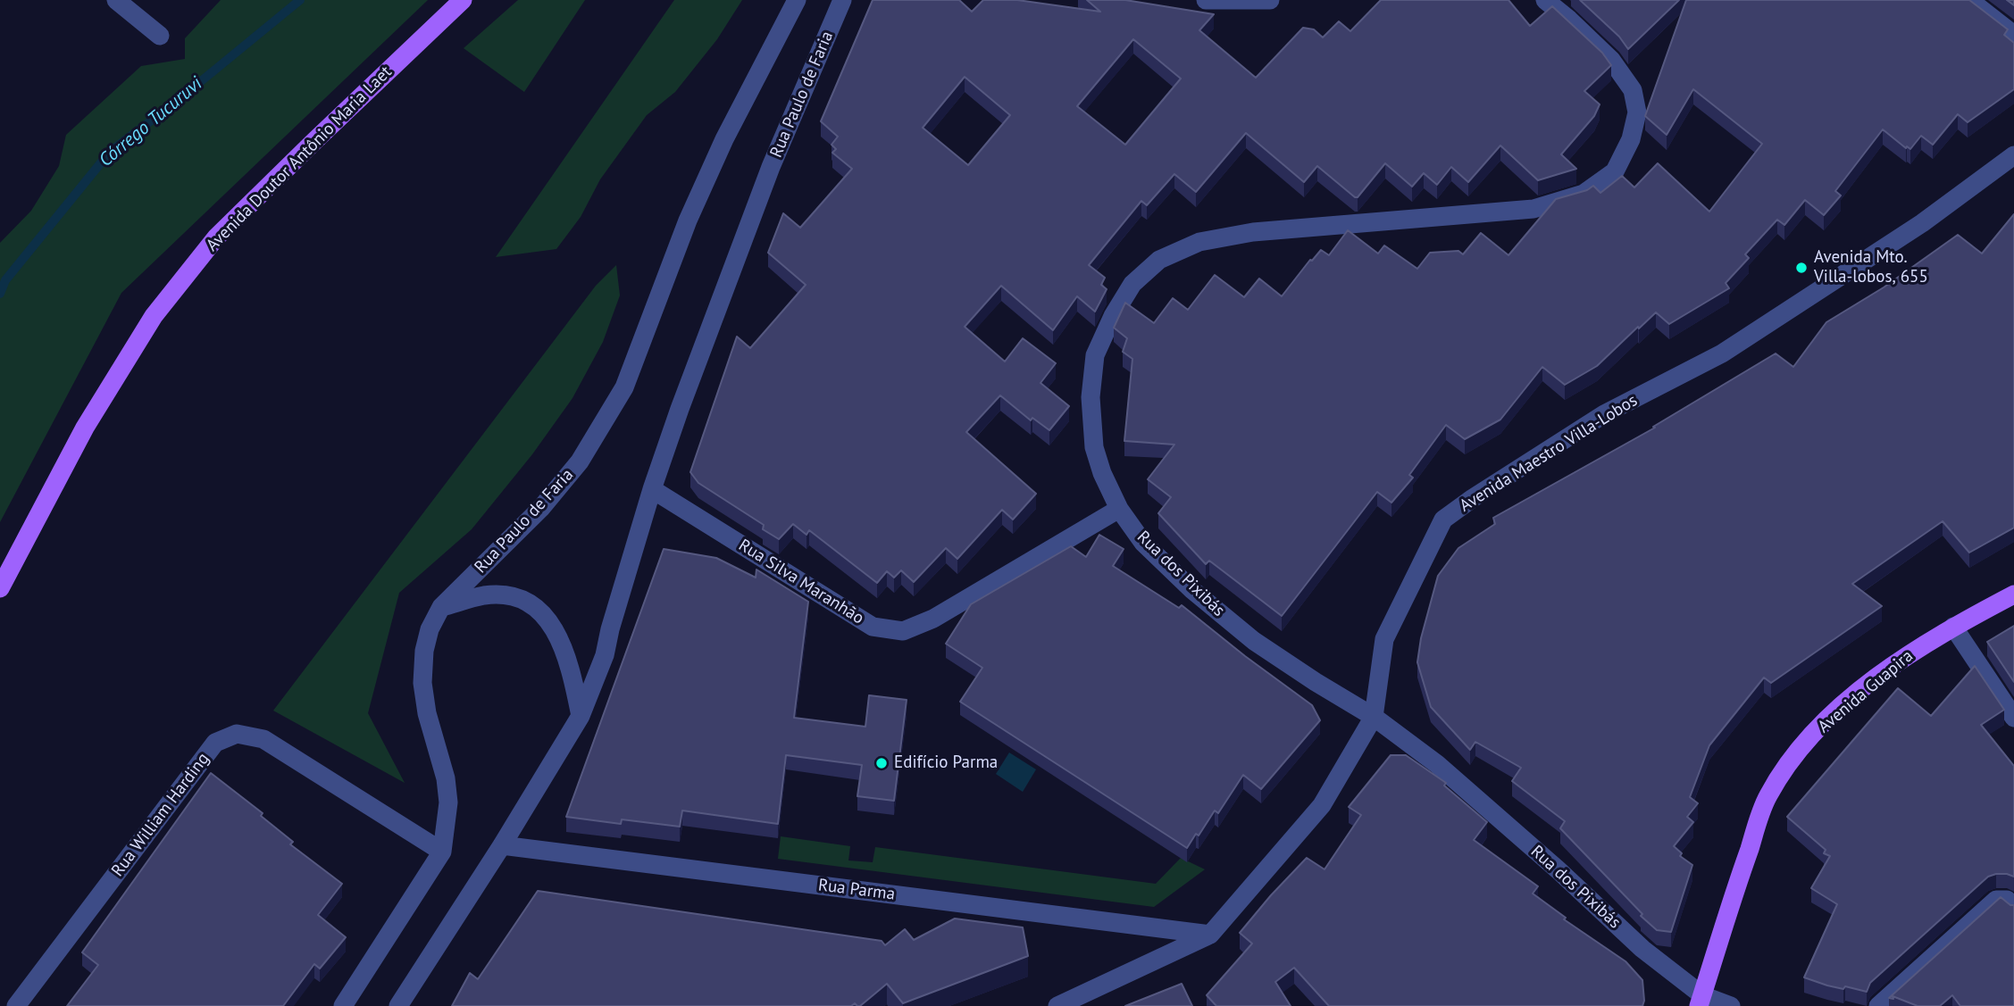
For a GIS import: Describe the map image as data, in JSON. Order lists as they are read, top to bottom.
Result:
{
  "streets": {
    "main road": ["Avenida Doutor Antônio Maria Laet", "Avenida Guapira"],
    "street": [
      "Rua Paulo de Faria",
      "Avenida Maestro Villa-Lobos",
      "Rua dos Pixibás",
      "Rua Silva Maranhão",
      "Rua William Harding",
      "Rua Parma"
    ]
  },
  "crossings": [
    ["Rua Paulo de Faria", "Rua Silva Maranhão"],
    ["Rua Paulo de Faria", "Rua William Harding"],
    ["Rua Paulo de Faria", "Rua Parma"],
    ["Avenida Maestro Villa-Lobos", "Rua dos Pixibás"],
    ["Avenida Maestro Villa-Lobos", "Rua Parma"],
    ["Rua dos Pixibás", "Rua Silva Maranhão"],
    ["Rua dos Pixibás", "Avenida Guapira"]
  ],
  "water": ["Córrego Tucuruvi"],
  "places": ["Avenida Mto. Villa-lobos, 655", "Edifício Parma"]
}
